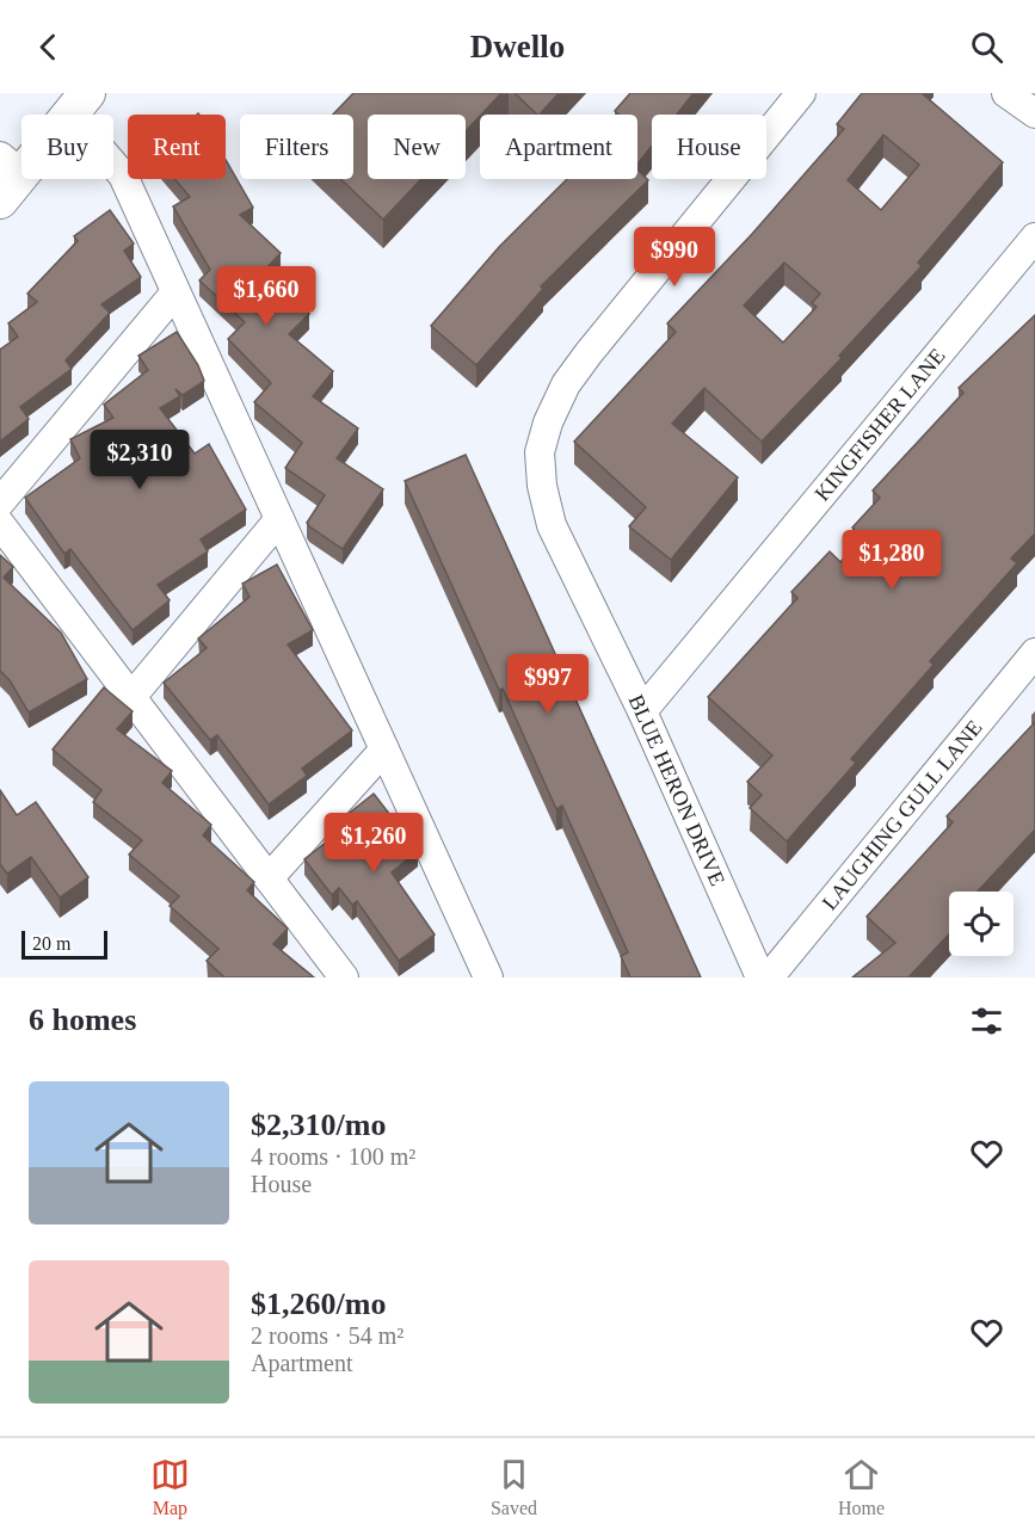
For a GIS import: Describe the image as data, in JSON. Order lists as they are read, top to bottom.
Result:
{
  "streets": {
    "street": ["KINGFISHER LANE", "BLUE HERON DRIVE", "LAUGHING GULL LANE"]
  },
  "crossings": [
    ["KINGFISHER LANE", "BLUE HERON DRIVE"]
  ],
  "scale_bar": "20 m",
  "page": {
    "header": "Dwello",
    "chip": [
      "Buy",
      "Rent",
      "Filters",
      "New",
      "Apartment",
      "House"
    ],
    "price": [
      "$990",
      "$1,660",
      "$2,310",
      "$1,280",
      "$997",
      "$1,260"
    ],
    "scale": "20 m",
    "heading": "6 homes",
    "list": [
      {
        "name": "$2,310/mo",
        "note": "4 rooms · 100 m² · House"
      },
      {
        "name": "$1,260/mo",
        "note": "2 rooms · 54 m² · Apartment"
      }
    ],
    "tabs": ["Map", "Saved", "Home"]
  }
}
